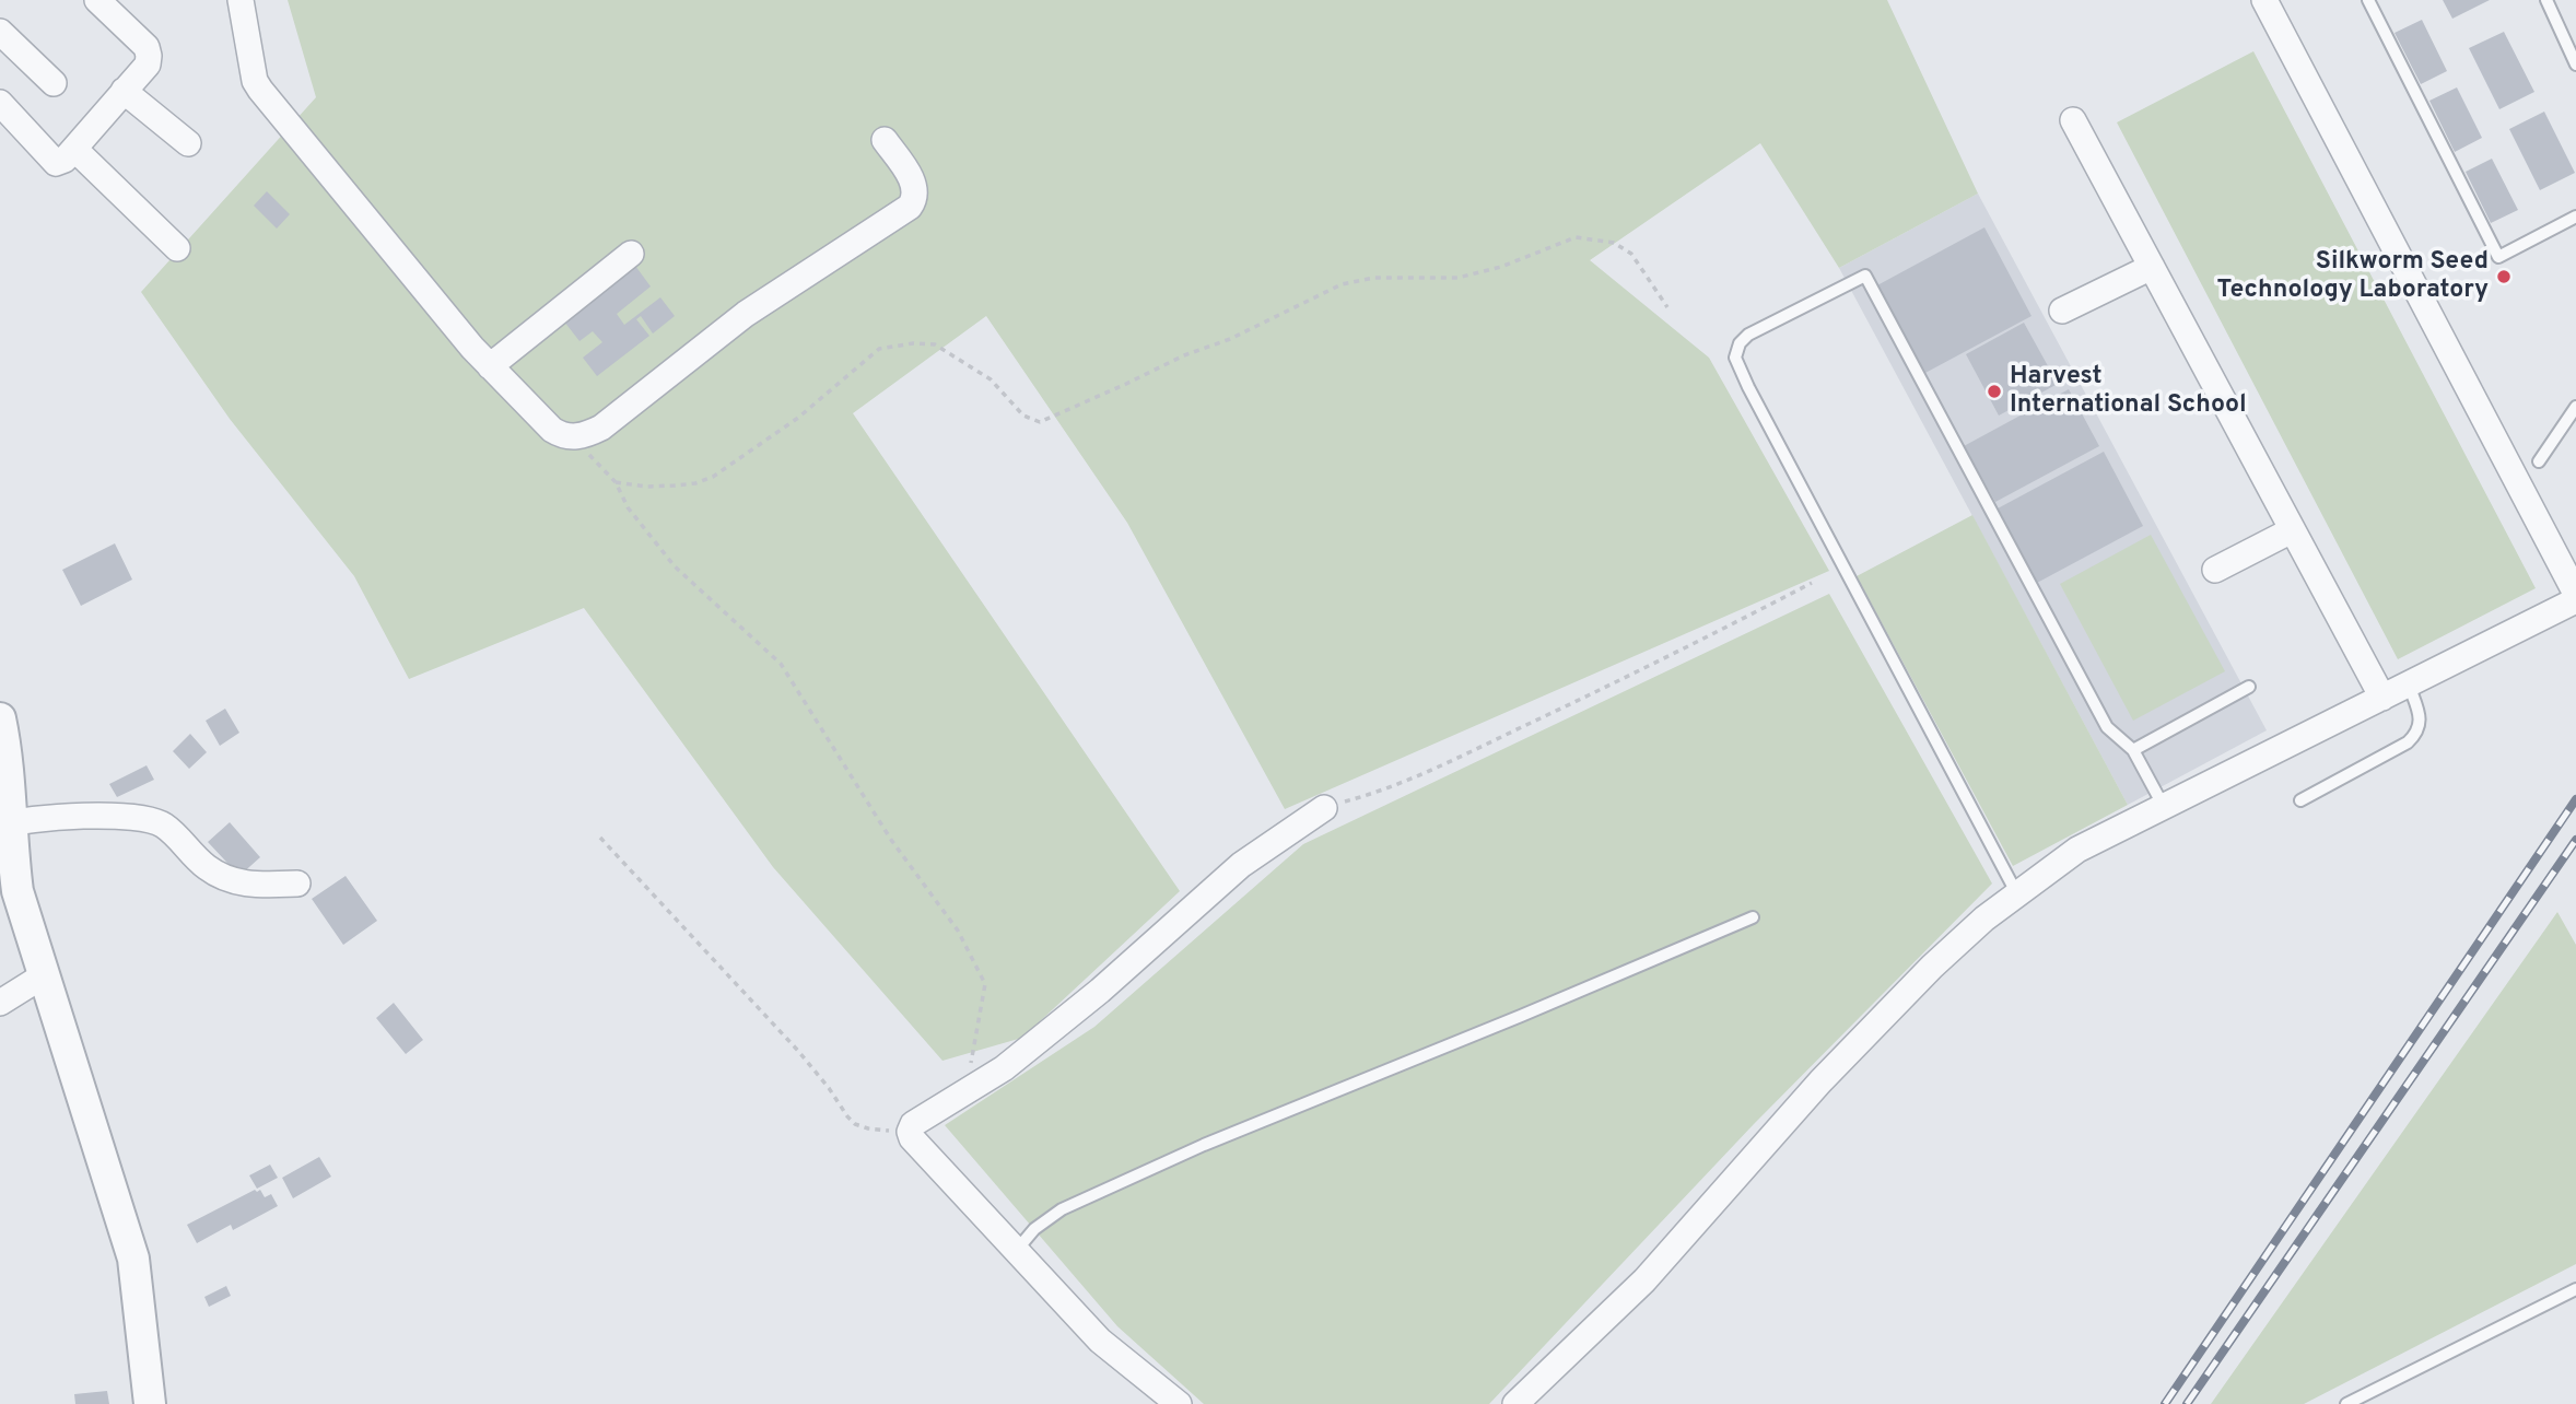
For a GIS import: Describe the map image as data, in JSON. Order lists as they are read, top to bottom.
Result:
{
  "places": ["Silkworm Seed Technology Laboratory", "Harvest International School"]
}
